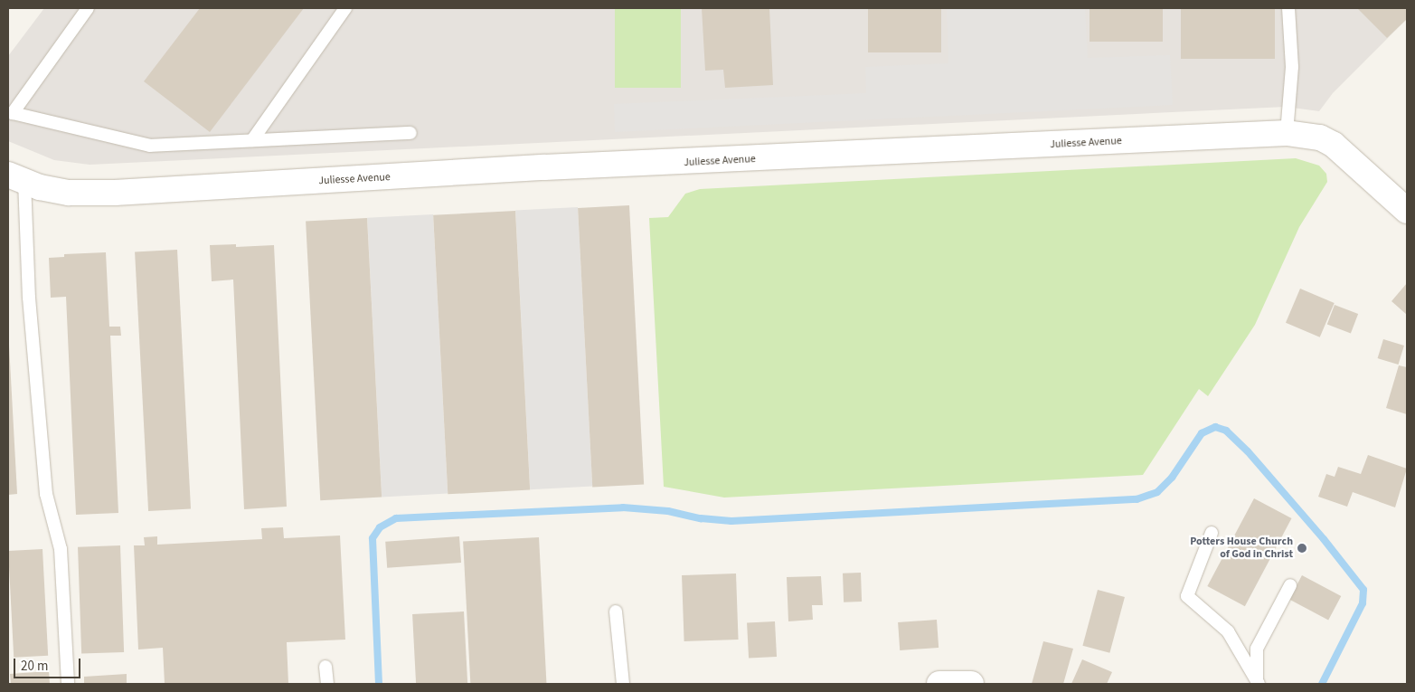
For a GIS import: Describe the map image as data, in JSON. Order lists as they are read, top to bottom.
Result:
{
  "streets": {
    "street": ["Juliesse Avenue"]
  },
  "places": ["Potters House Church of God in Christ"],
  "scale_bar": "20 m"
}
